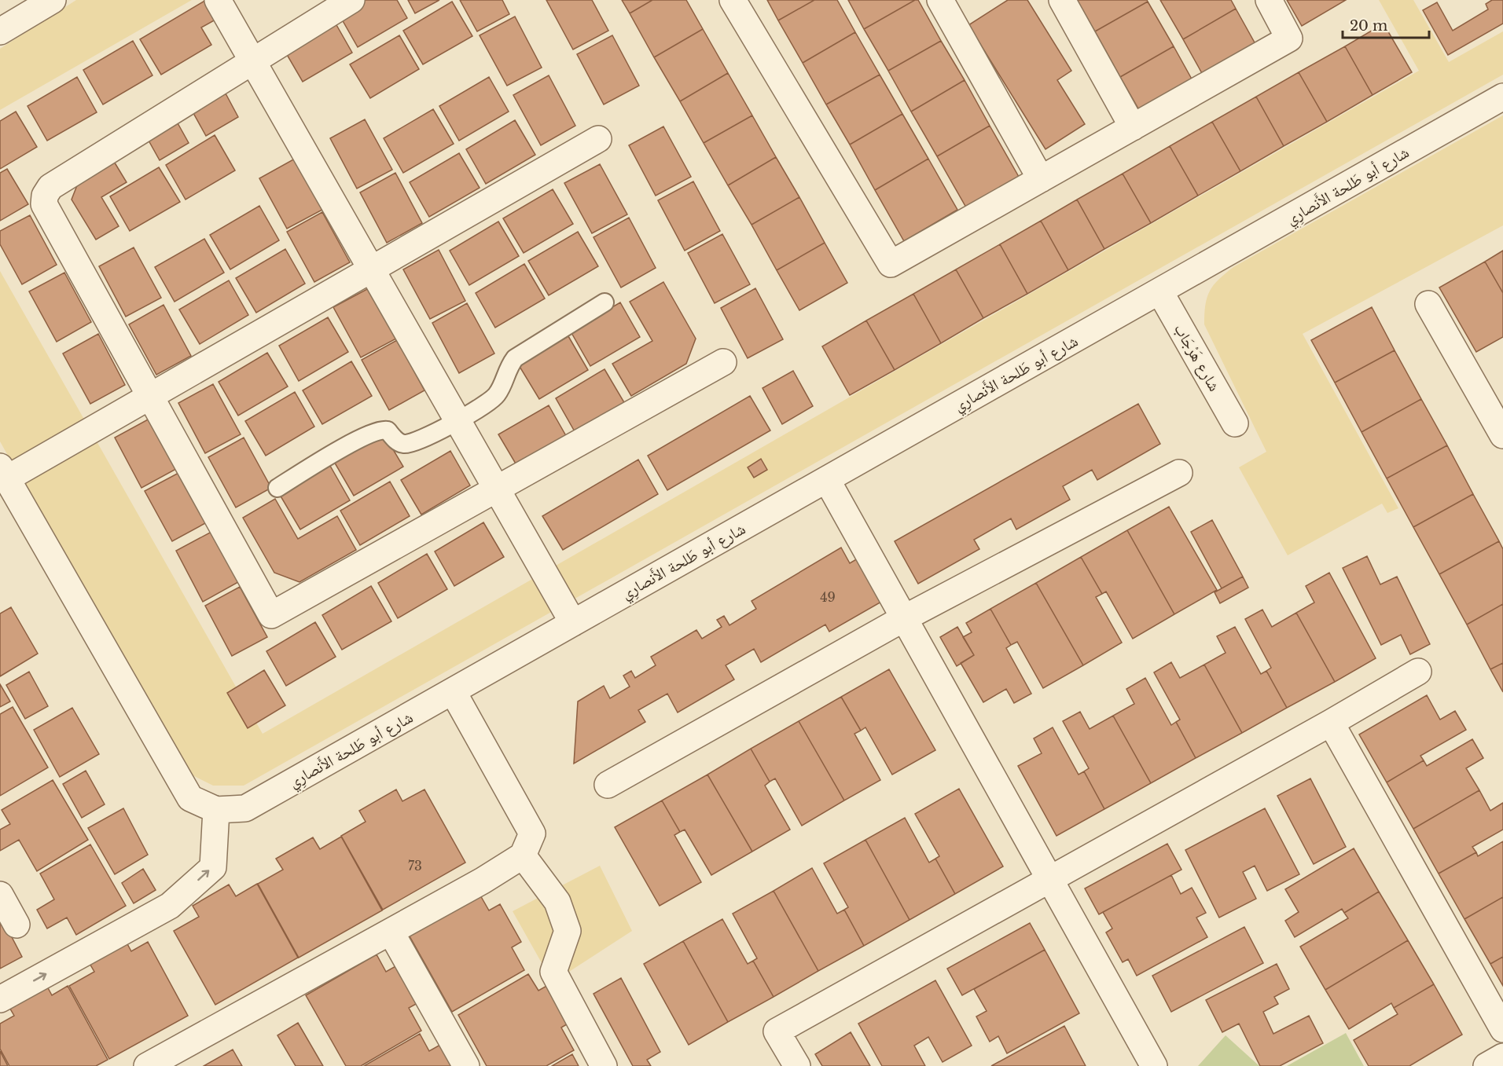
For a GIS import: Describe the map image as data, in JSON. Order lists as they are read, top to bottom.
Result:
{
  "streets": {
    "street": ["شارع أبو طَلحة الأَنصارِي", "شارع هَرْجَاب"]
  },
  "crossings": [
    ["شارع أبو طَلحة الأَنصارِي", "شارع هَرْجَاب"]
  ],
  "house_numbers": ["49", "73"],
  "scale_bar": "20 m"
}
